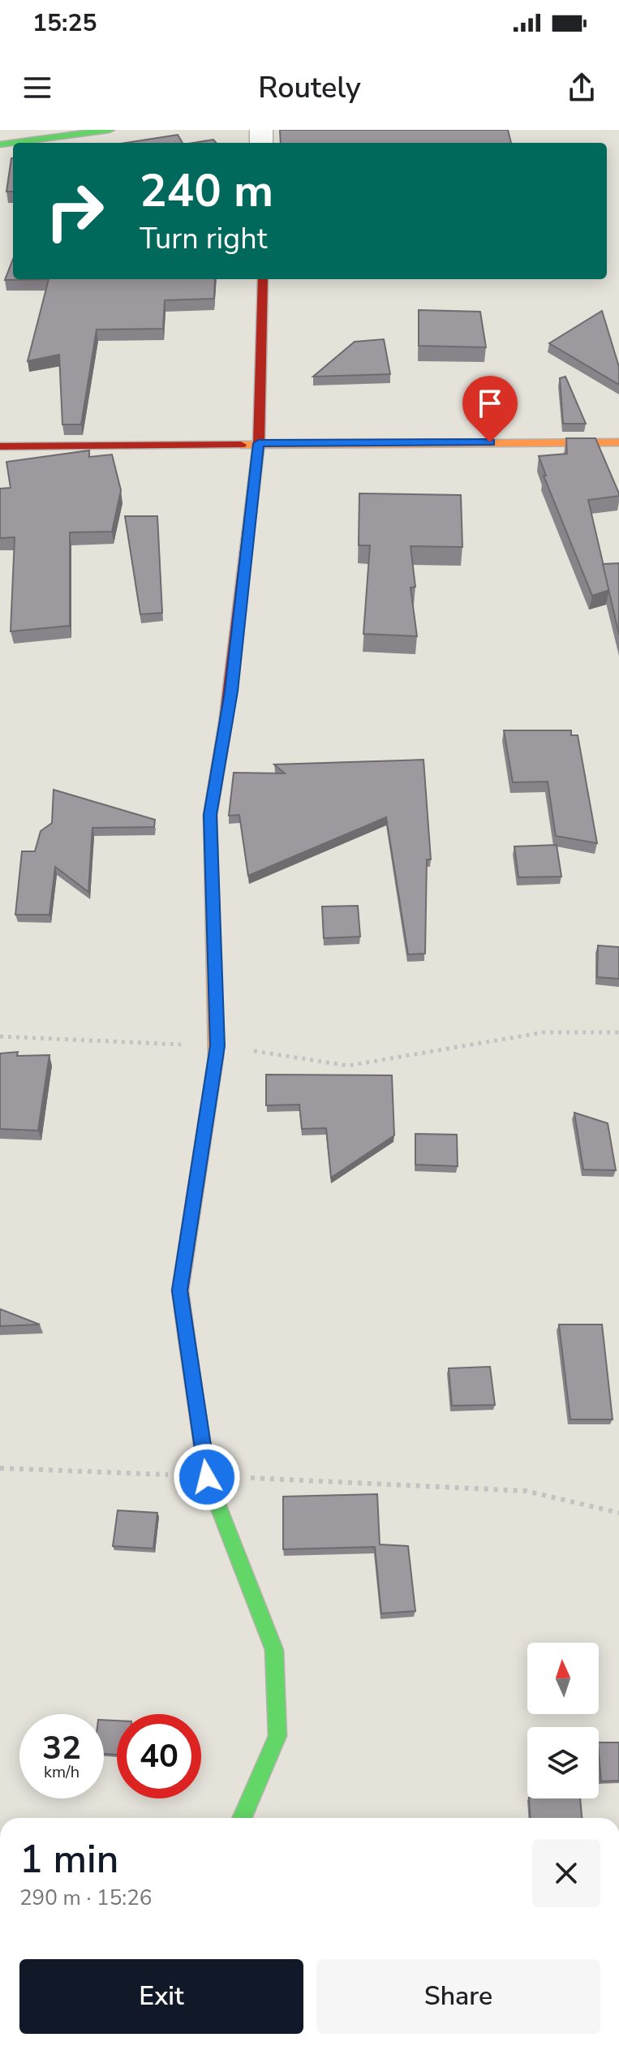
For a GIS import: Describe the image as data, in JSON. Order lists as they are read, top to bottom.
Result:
{
  "north": "top",
  "page": {
    "status": "15:25",
    "header": "Routely",
    "turn": ["240 m", "Turn right"],
    "speed": "32 km/h",
    "limit": "40",
    "heading": ["1 min", "290 m · 15:26"],
    "buttons": ["Exit", "Share"]
  }
}
